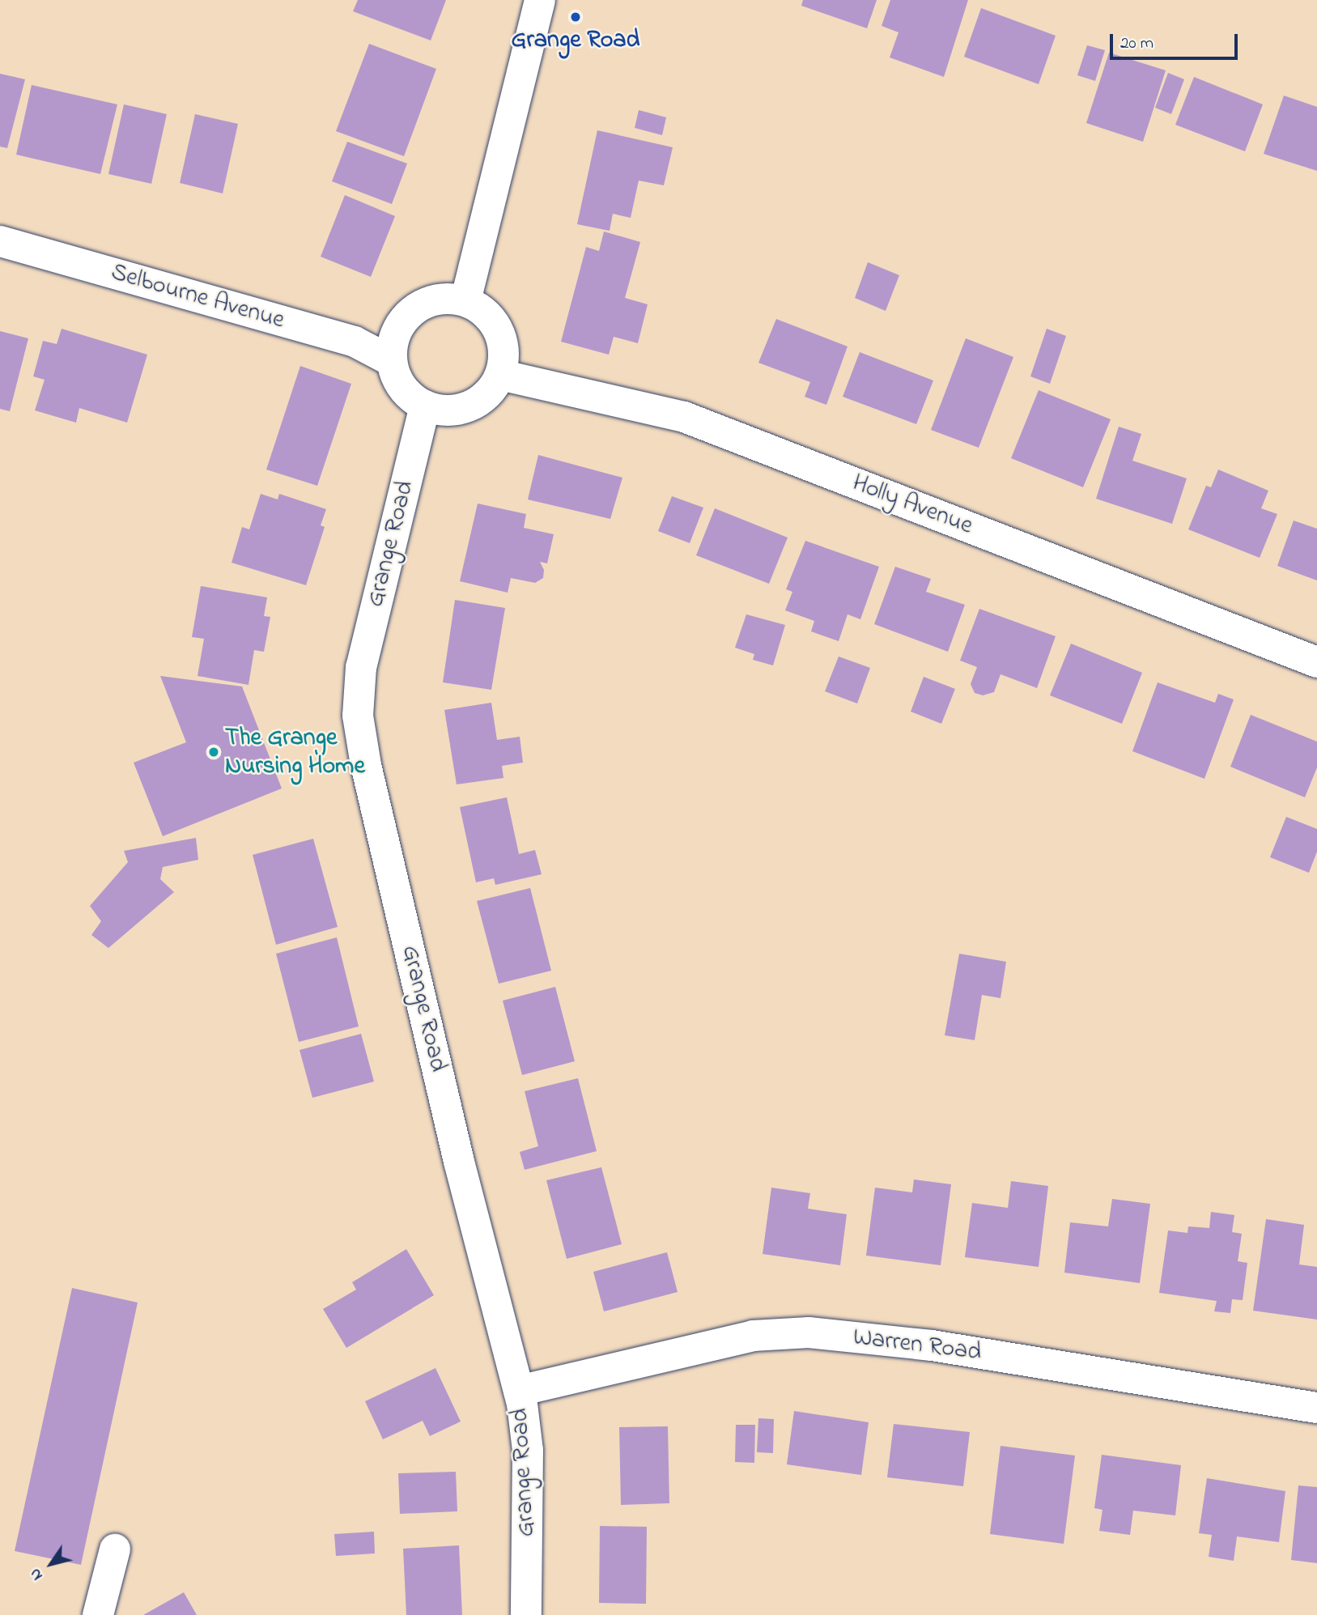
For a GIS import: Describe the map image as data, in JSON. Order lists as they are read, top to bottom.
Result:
{
  "streets": {
    "street": [
      "Selbourne Avenue",
      "Holly Avenue",
      "Grange Road",
      "Warren Road"
    ]
  },
  "crossings": [
    ["Selbourne Avenue", "Holly Avenue"],
    ["Selbourne Avenue", "Grange Road"],
    ["Holly Avenue", "Grange Road"],
    ["Grange Road", "Warren Road"]
  ],
  "places": ["Grange Road", "The Grange Nursing Home"],
  "scale_bar": "20 m",
  "north": "bottom left"
}
